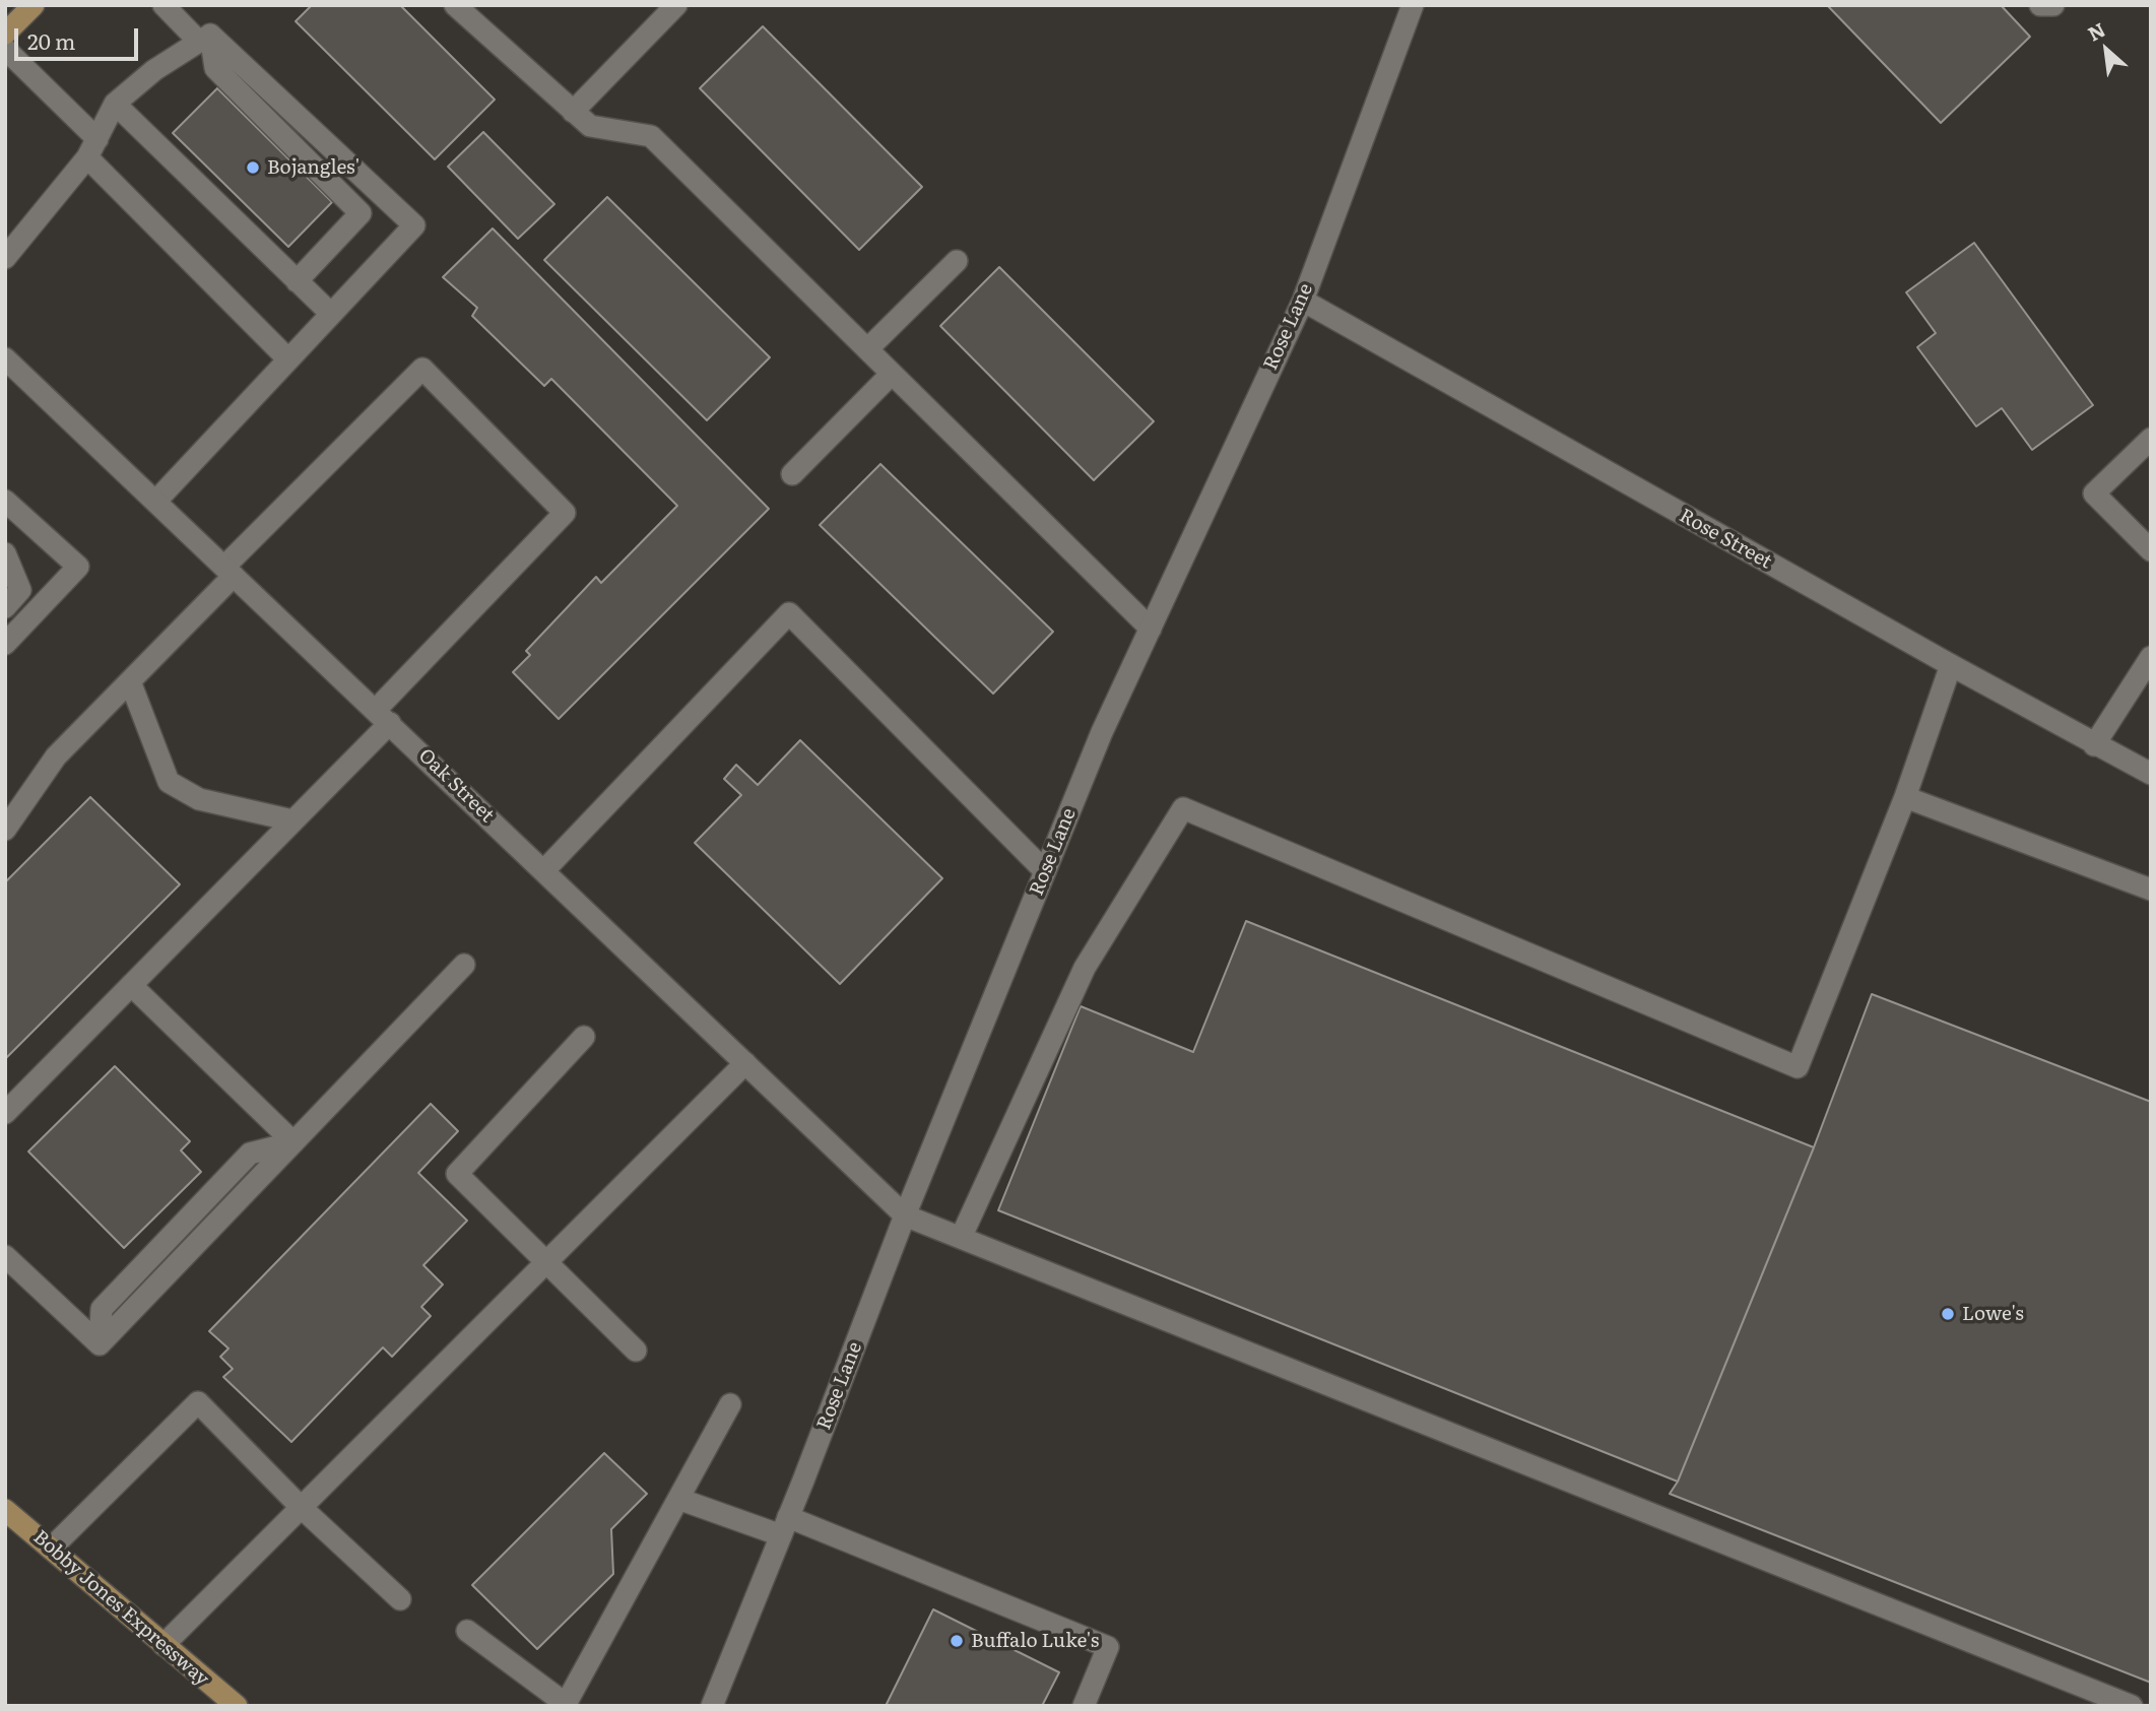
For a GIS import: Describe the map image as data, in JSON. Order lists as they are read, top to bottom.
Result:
{
  "streets": {
    "main road": ["Bobby Jones Expressway"],
    "street": ["Rose Lane", "Rose Street", "Oak Street"]
  },
  "crossings": [
    ["Rose Lane", "Rose Street"],
    ["Rose Lane", "Oak Street"]
  ],
  "places": ["Bojangles'", "Lowe's", "Buffalo Luke's"],
  "scale_bar": "20 m",
  "north": "top left"
}
